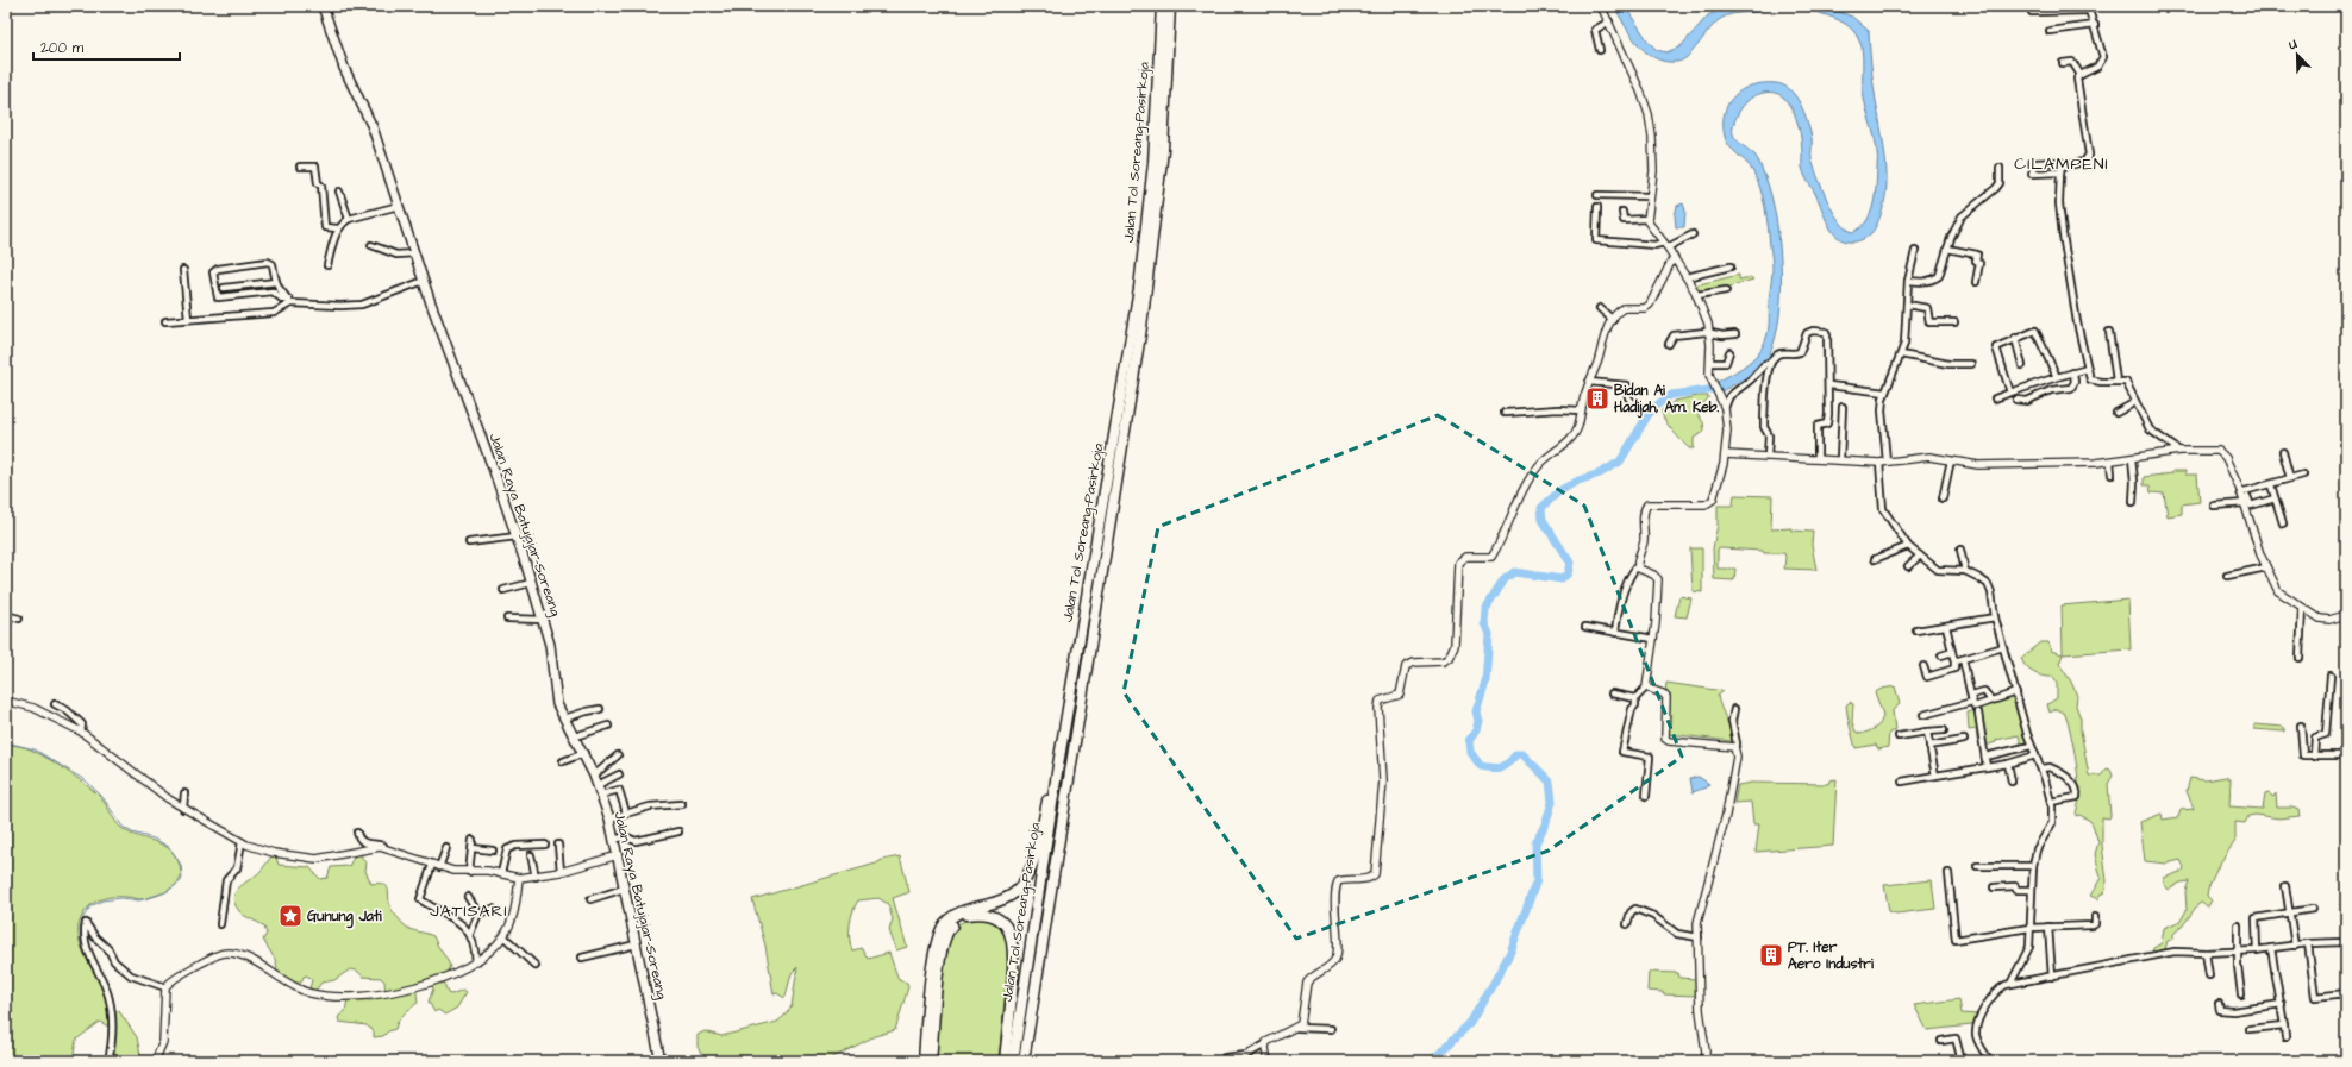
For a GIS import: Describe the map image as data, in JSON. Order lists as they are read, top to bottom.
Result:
{
  "streets": {
    "highway": ["Jalan Tol Soreang–Pasirkoja", "Jalan Raya Batujajar-Soreang"]
  },
  "districts": ["CILAMPENI", "JATISARI"],
  "places": {
    "building": ["Bidan Ai Hadijah, Am. Keb.", "PT. Iter Aero Industri"],
    "place": ["Gunung Jati"]
  },
  "scale_bar": "200 m",
  "north": "top left"
}
